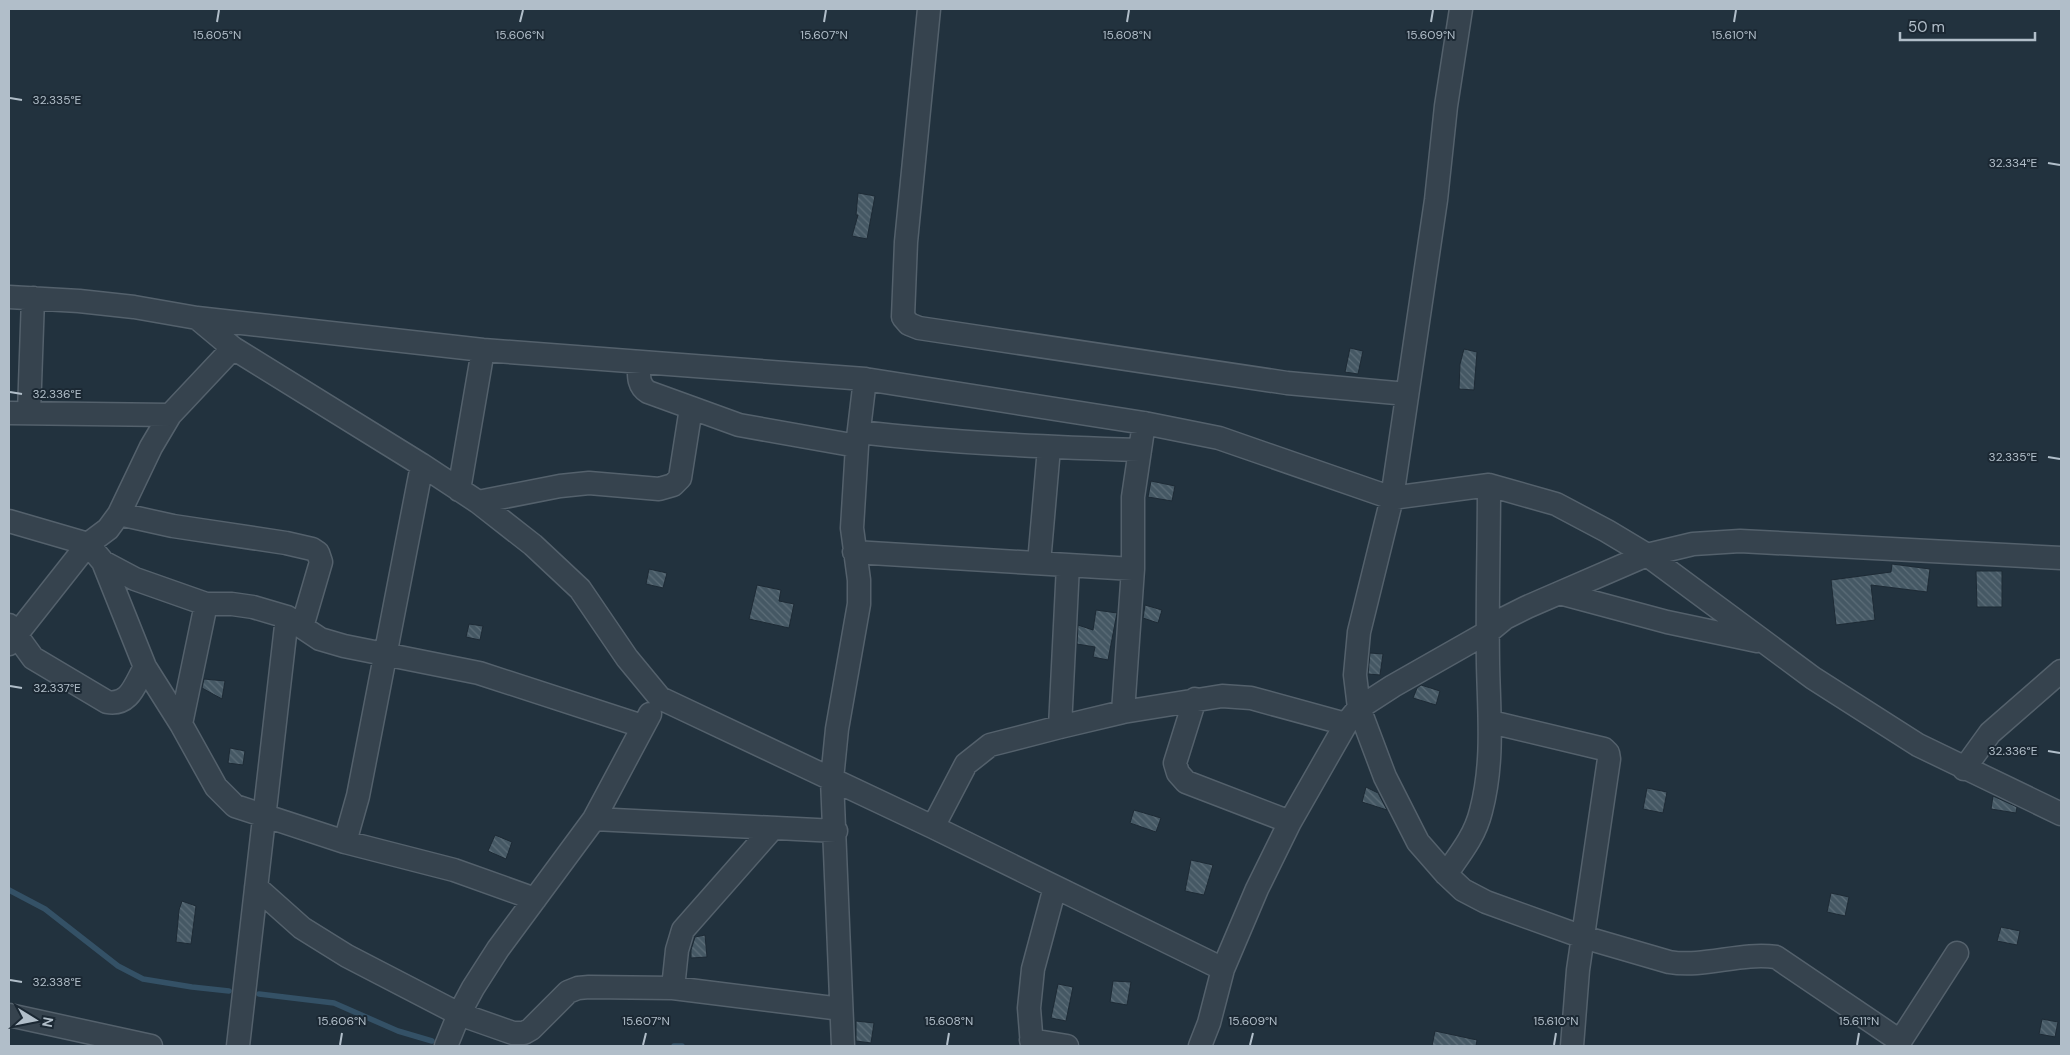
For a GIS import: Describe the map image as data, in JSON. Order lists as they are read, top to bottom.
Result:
{
  "scale_bar": "50 m",
  "north": "right",
  "coordinates": [
    "15.605°N",
    "15.606°N",
    "15.607°N",
    "15.608°N",
    "15.609°N",
    "15.610°N",
    "32.335°E",
    "32.334°E",
    "32.336°E",
    "32.337°E",
    "32.338°E",
    "15.611°N"
  ]
}
